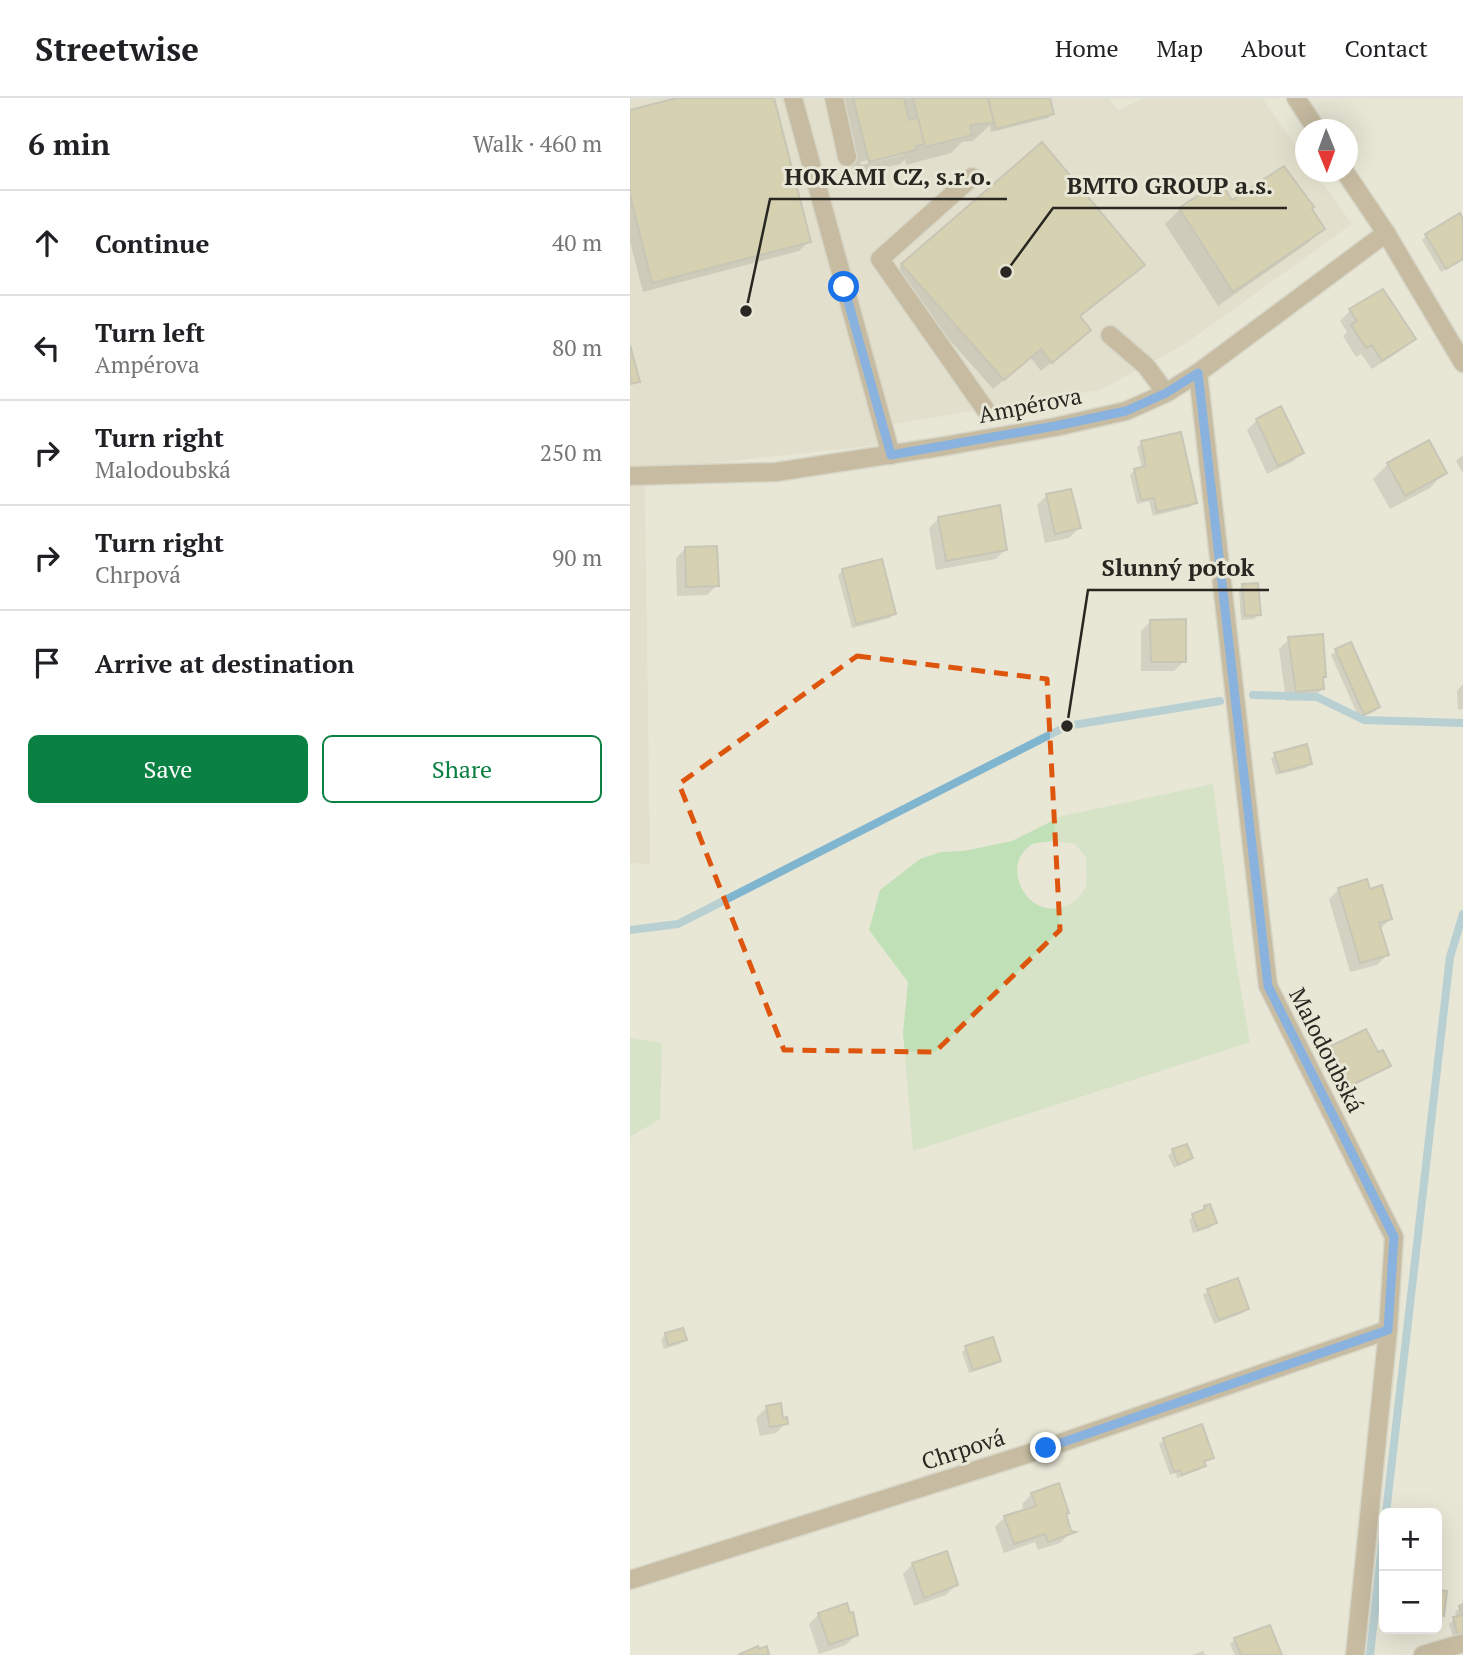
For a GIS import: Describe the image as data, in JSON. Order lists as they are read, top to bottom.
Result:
{
  "streets": {
    "street": ["Ampérova", "Malodoubská", "Chrpová"]
  },
  "crossings": [
    ["Ampérova", "Malodoubská"],
    ["Malodoubská", "Chrpová"]
  ],
  "places": ["BMTO GROUP a.s.", "HOKAMI CZ, s.r.o.", "Slunný potok"],
  "north": "bottom",
  "page": {
    "header": "Streetwise",
    "nav": [
      "Home",
      "Map",
      "About",
      "Contact"
    ],
    "heading": ["6 min", "Walk · 460 m"],
    "list": [
      ["Continue", "40 m"],
      ["Turn left", "Ampérova", "80 m"],
      ["Turn right", "Malodoubská", "250 m"],
      ["Turn right", "Chrpová", "90 m"],
      "Arrive at destination"
    ],
    "buttons": ["Save", "Share"],
    "map_buttons": ["+", "−"]
  }
}
